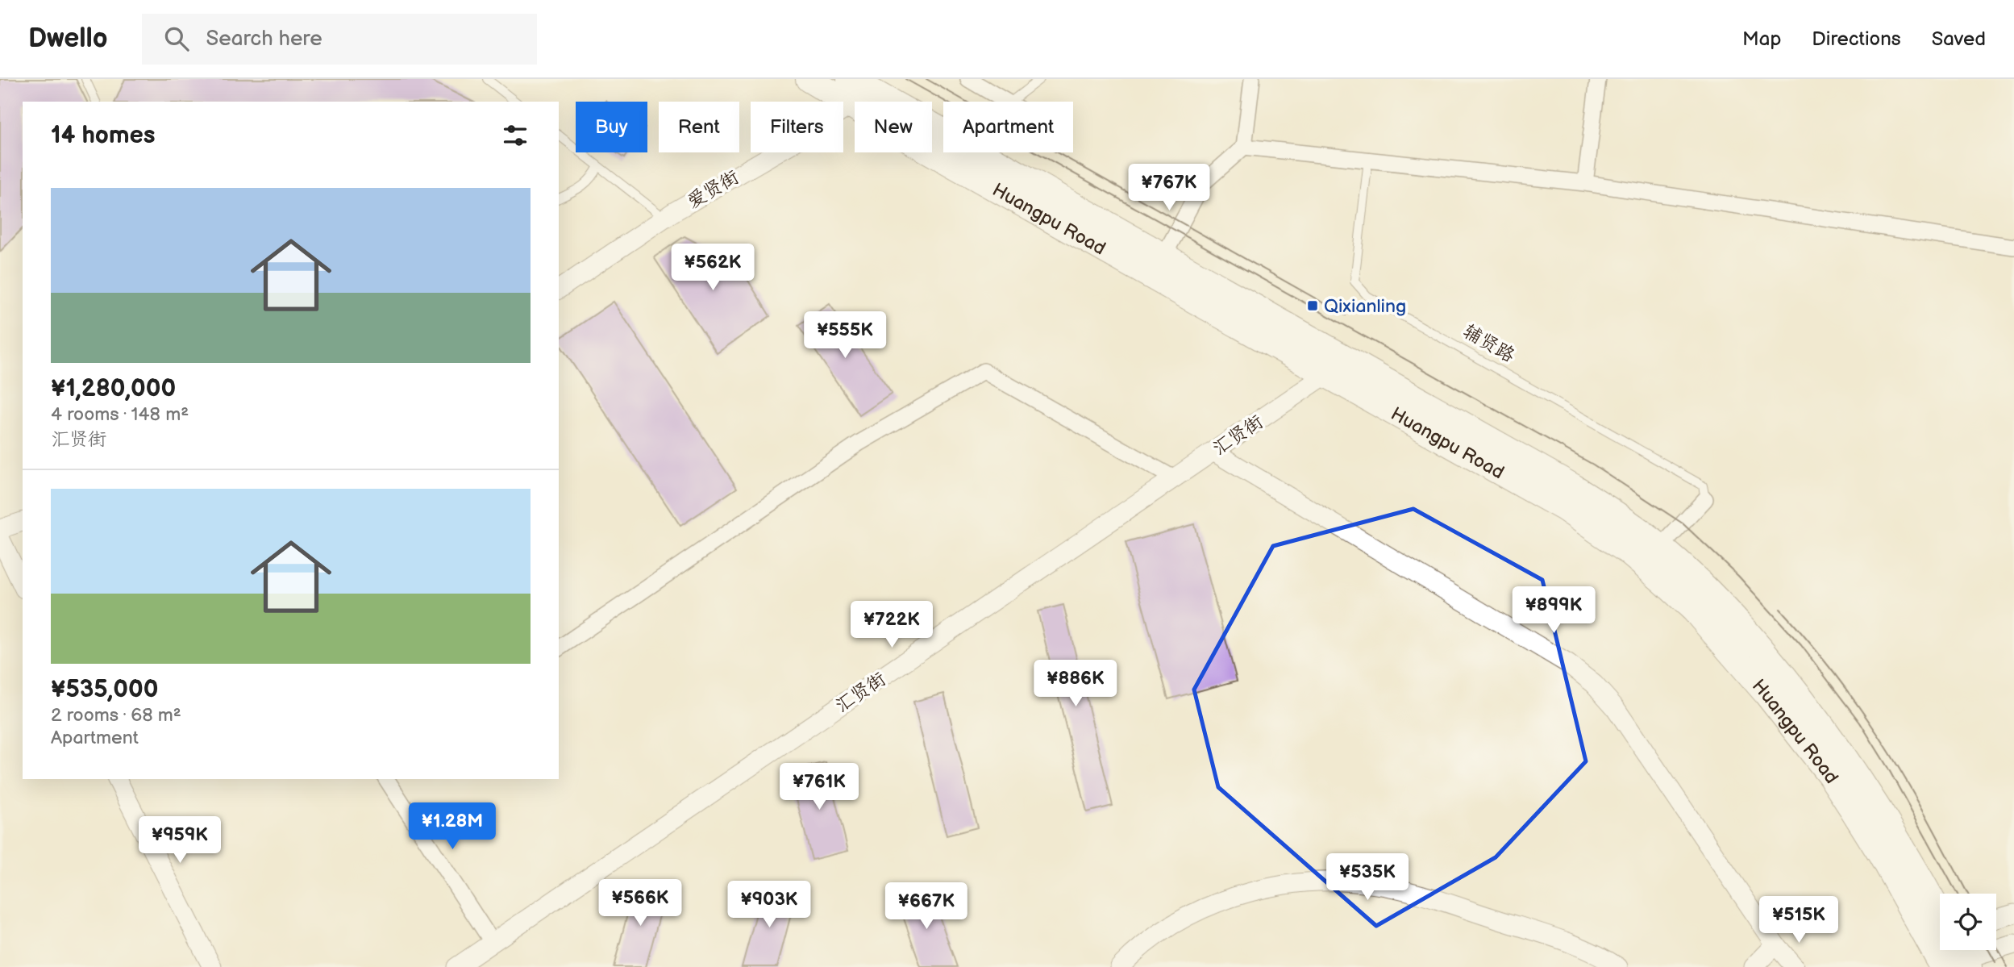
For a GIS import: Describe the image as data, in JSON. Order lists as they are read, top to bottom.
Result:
{
  "streets": {
    "highway": ["Huangpu Road"],
    "street": ["爱贤街", "汇贤街"],
    "lane": ["辅贤路"]
  },
  "crossings": [
    ["爱贤街", "Huangpu Road"],
    ["Huangpu Road", "汇贤街"]
  ],
  "places": {
    "transit": ["Qixianling"]
  },
  "page": {
    "header": "Dwello",
    "search": "Search here",
    "nav": ["Map", "Directions", "Saved"],
    "chip": [
      "Buy",
      "Rent",
      "Filters",
      "New",
      "Apartment"
    ],
    "heading": "14 homes",
    "price": [
      "¥767K",
      "¥562K",
      "¥555K",
      "¥899K",
      "¥722K",
      "¥886K",
      "¥761K",
      "¥1.28M",
      "¥959K",
      "¥535K",
      "¥566K",
      "¥903K",
      "¥667K",
      "¥515K"
    ],
    "list": [
      {
        "name": "¥1,280,000",
        "note": "4 rooms · 148 m² · 汇贤街"
      },
      {
        "name": "¥535,000",
        "note": "2 rooms · 68 m² · Apartment"
      }
    ]
  }
}
